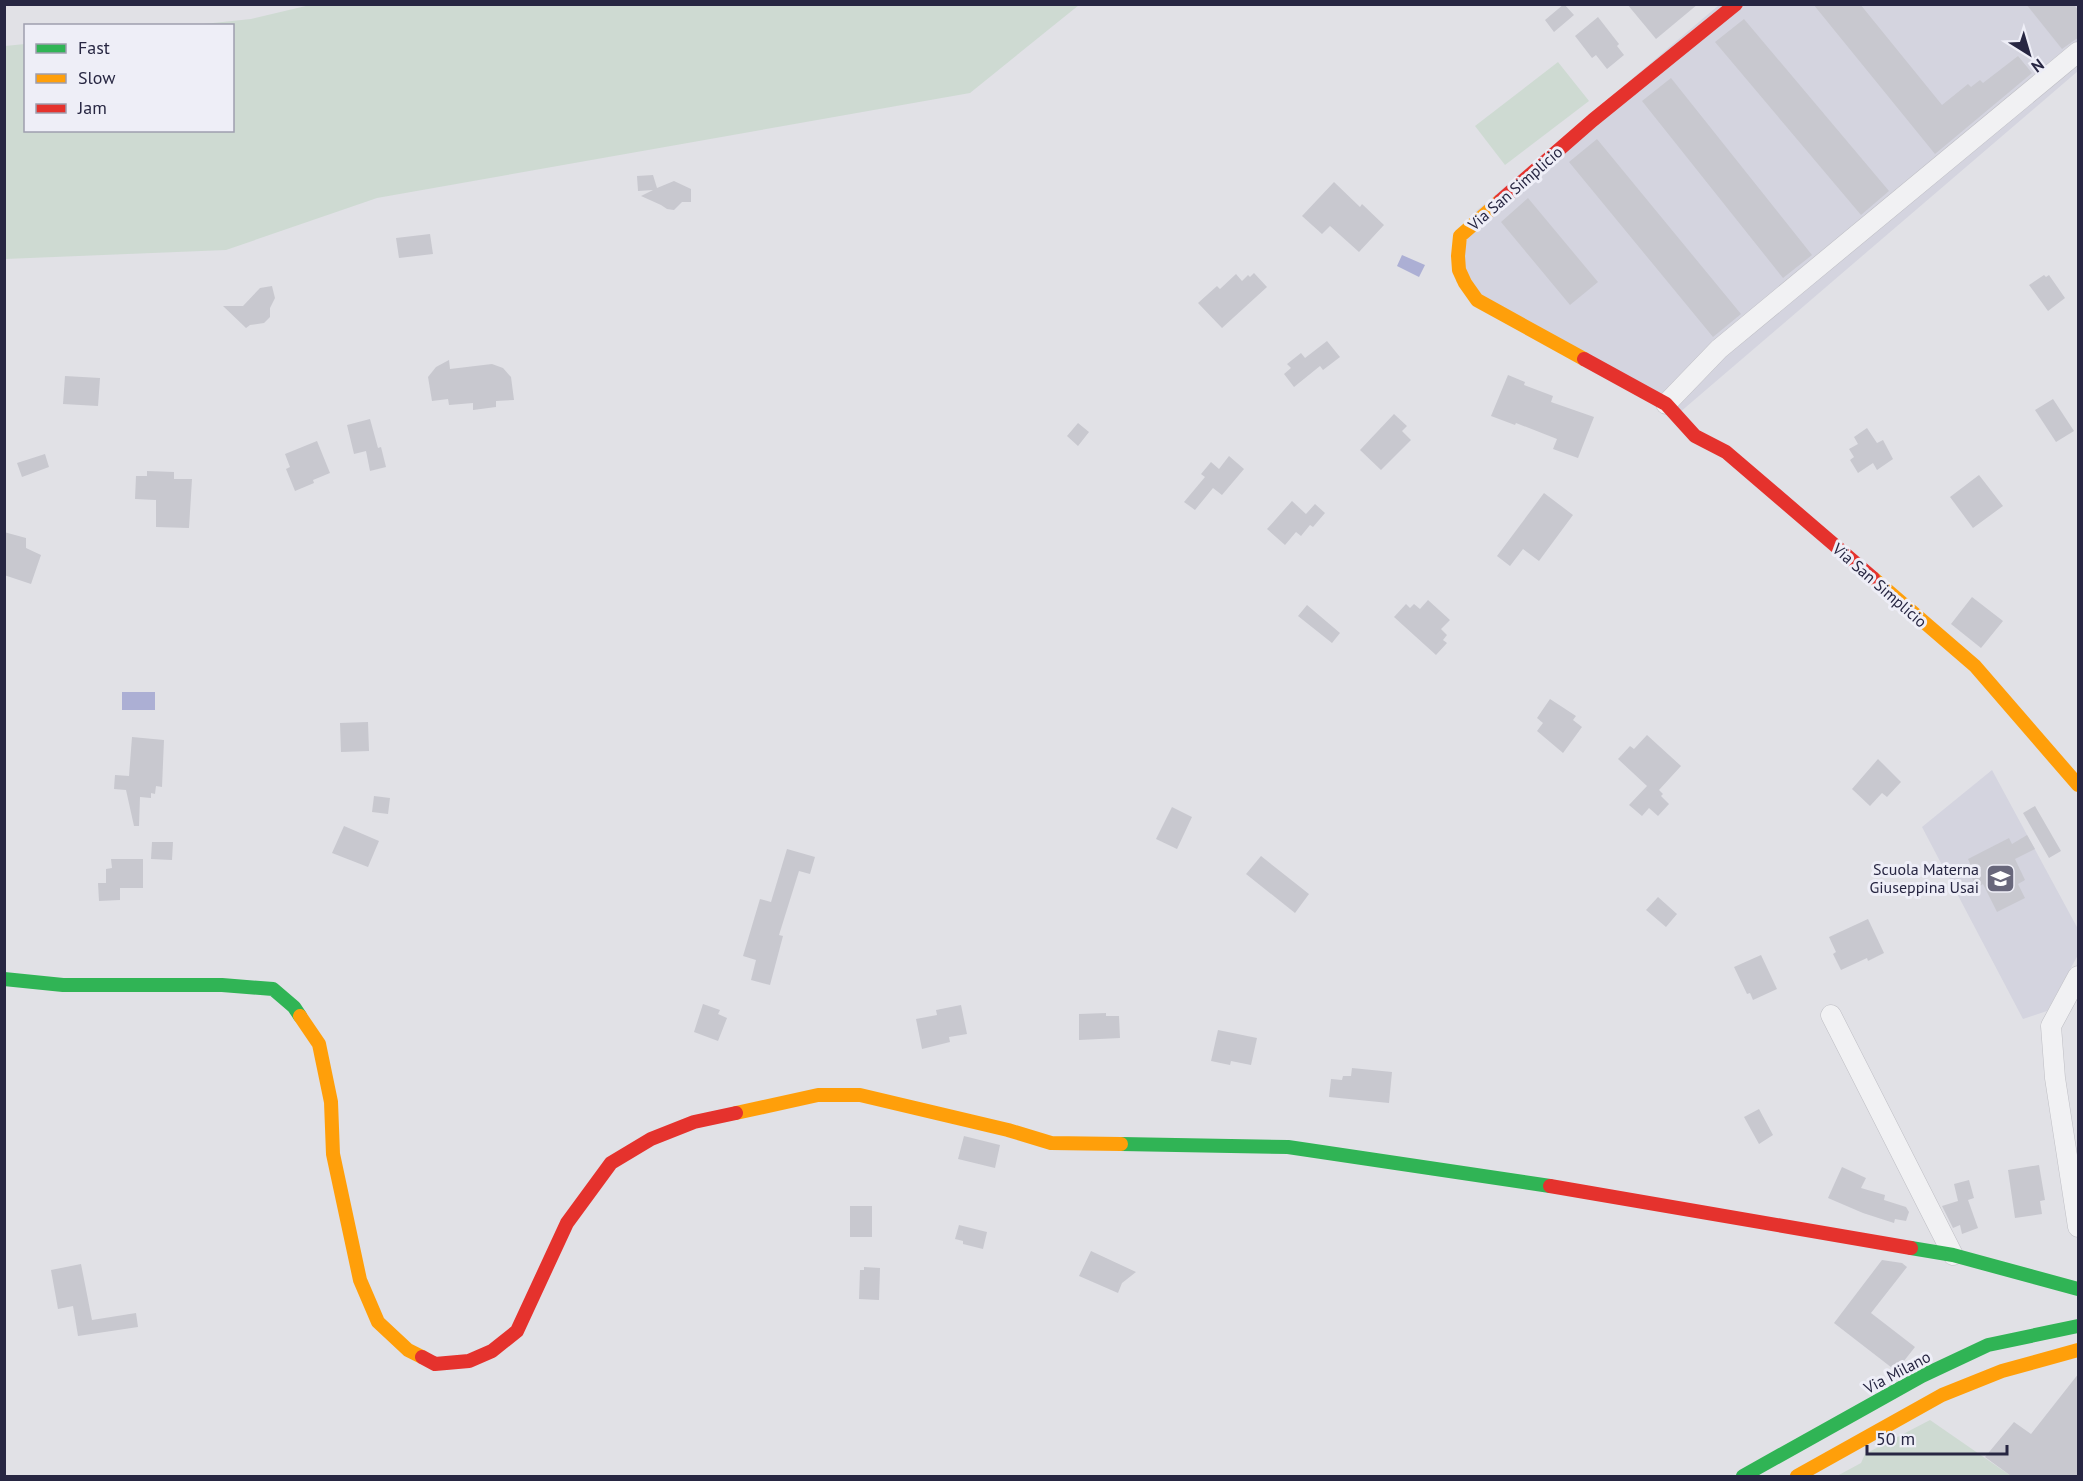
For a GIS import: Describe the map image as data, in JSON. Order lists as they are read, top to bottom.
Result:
{
  "streets": {
    "street": ["Via San Simplicio", "Via Milano"]
  },
  "places": {
    "school or university": ["Scuola Materna Giuseppina Usai"]
  },
  "legend": ["Fast", "Slow", "Jam"],
  "scale_bar": "50 m",
  "north": "bottom right"
}
